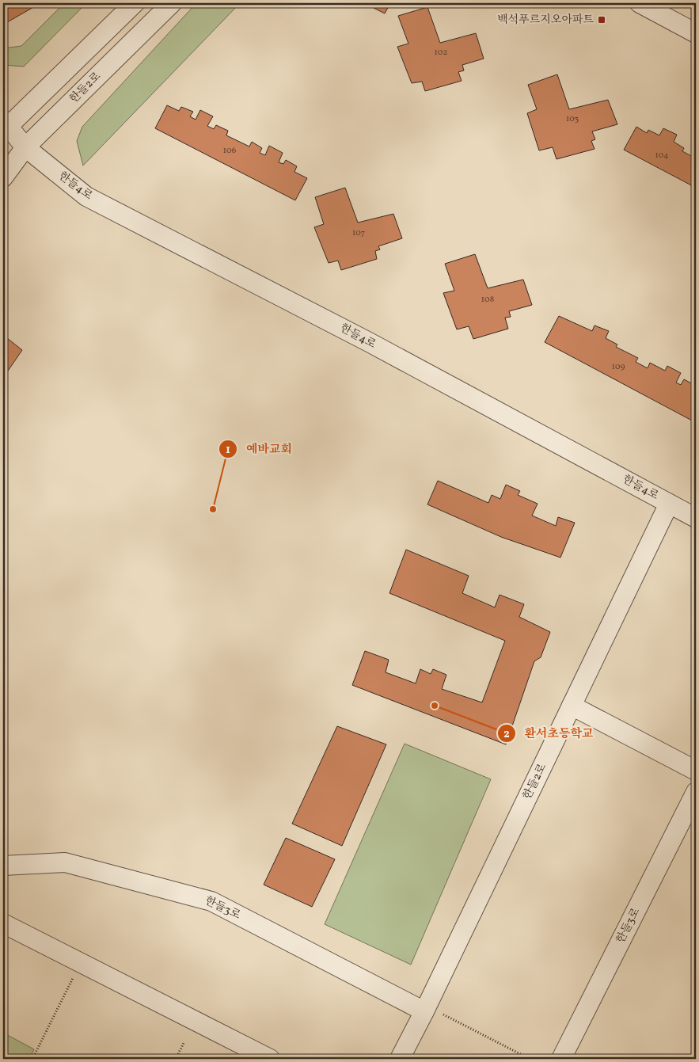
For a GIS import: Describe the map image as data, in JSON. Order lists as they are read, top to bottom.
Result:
{
  "streets": {
    "street": ["한들2로", "한들4로", "한들3로"]
  },
  "crossings": [
    ["한들2로", "한들4로"],
    ["한들2로", "한들3로"]
  ],
  "places": {
    "transit": ["백석푸르지오아파트"],
    "other": ["예바교회", "환서초등학교"]
  },
  "house_numbers": [
    "102",
    "103",
    "106",
    "104",
    "107",
    "108",
    "109"
  ]
}
